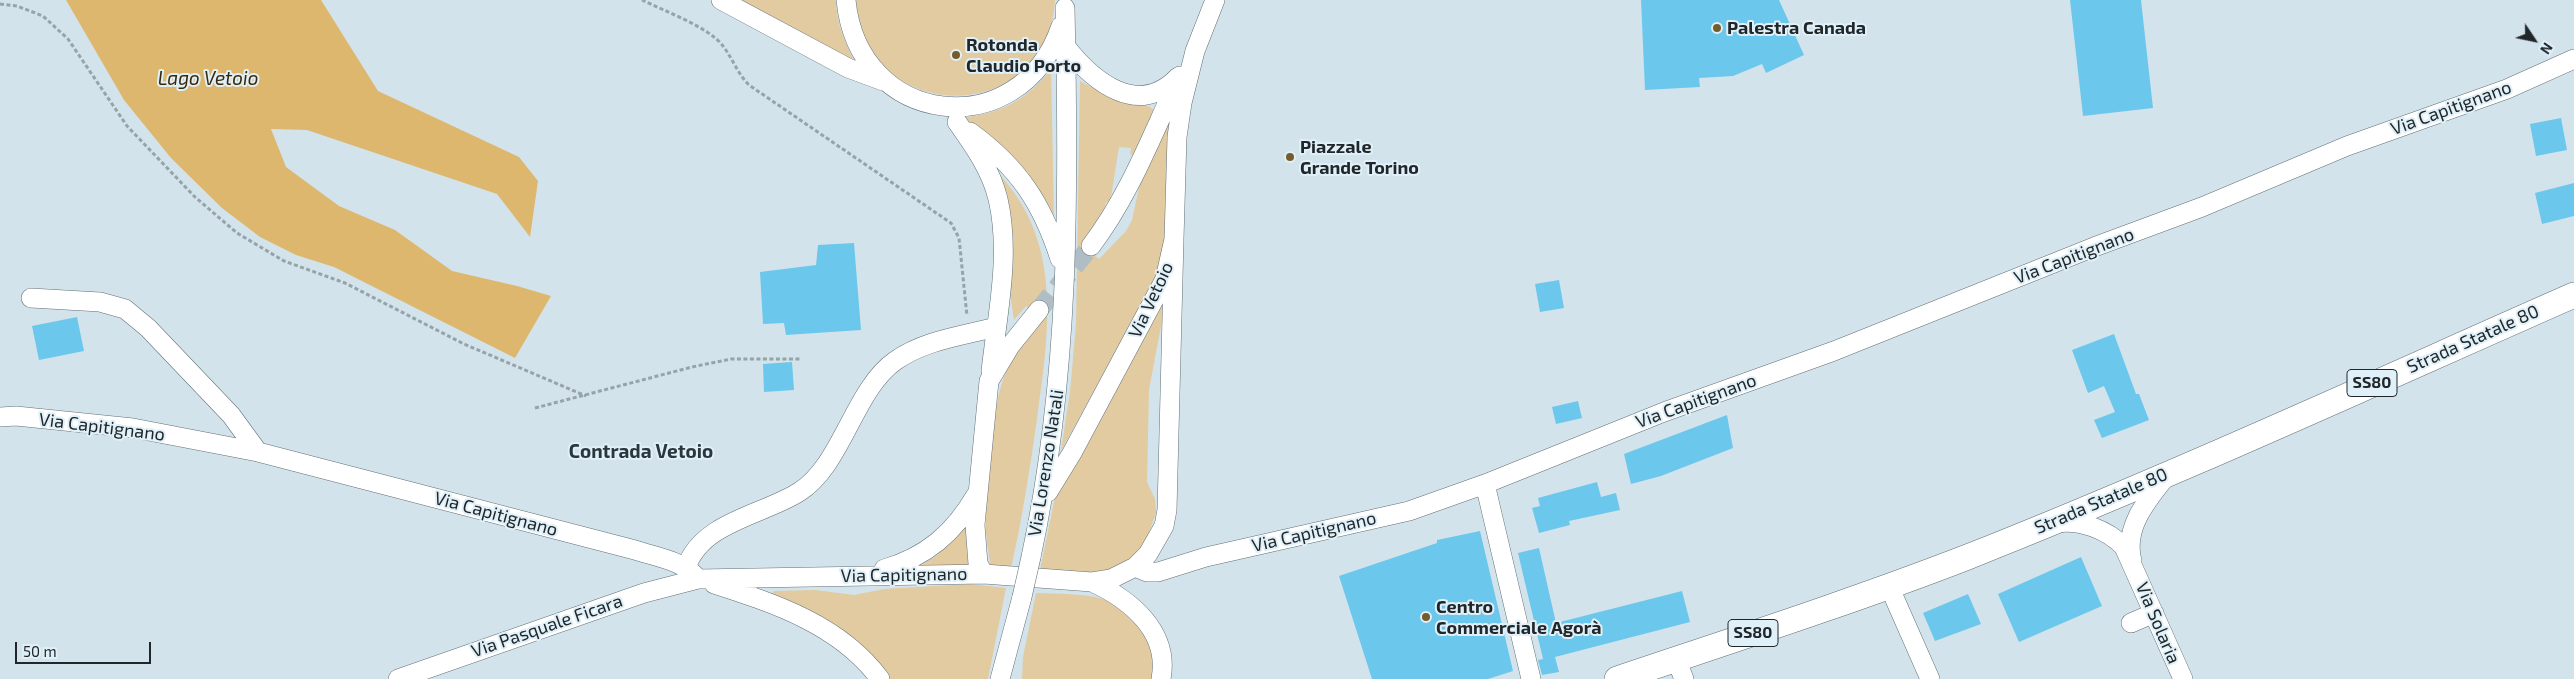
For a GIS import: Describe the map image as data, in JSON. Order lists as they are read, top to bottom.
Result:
{
  "streets": {
    "main road": ["Strada Statale 80", "SS80"],
    "street": [
      "Via Capitignano",
      "Via Vetoio",
      "Via Lorenzo Natali",
      "Via Solaria",
      "Via Pasquale Ficara"
    ]
  },
  "crossings": [
    ["Via Capitignano", "Via Pasquale Ficara"],
    ["Via Vetoio", "Via Lorenzo Natali"],
    ["Strada Statale 80", "Via Solaria"]
  ],
  "districts": ["Contrada Vetoio"],
  "water": ["Lago Vetoio"],
  "places": [
    "Palestra Canada",
    "Rotonda Claudio Porto",
    "Piazzale Grande Torino",
    "Centro Commerciale Agorà"
  ],
  "scale_bar": "50 m",
  "north": "bottom right"
}
